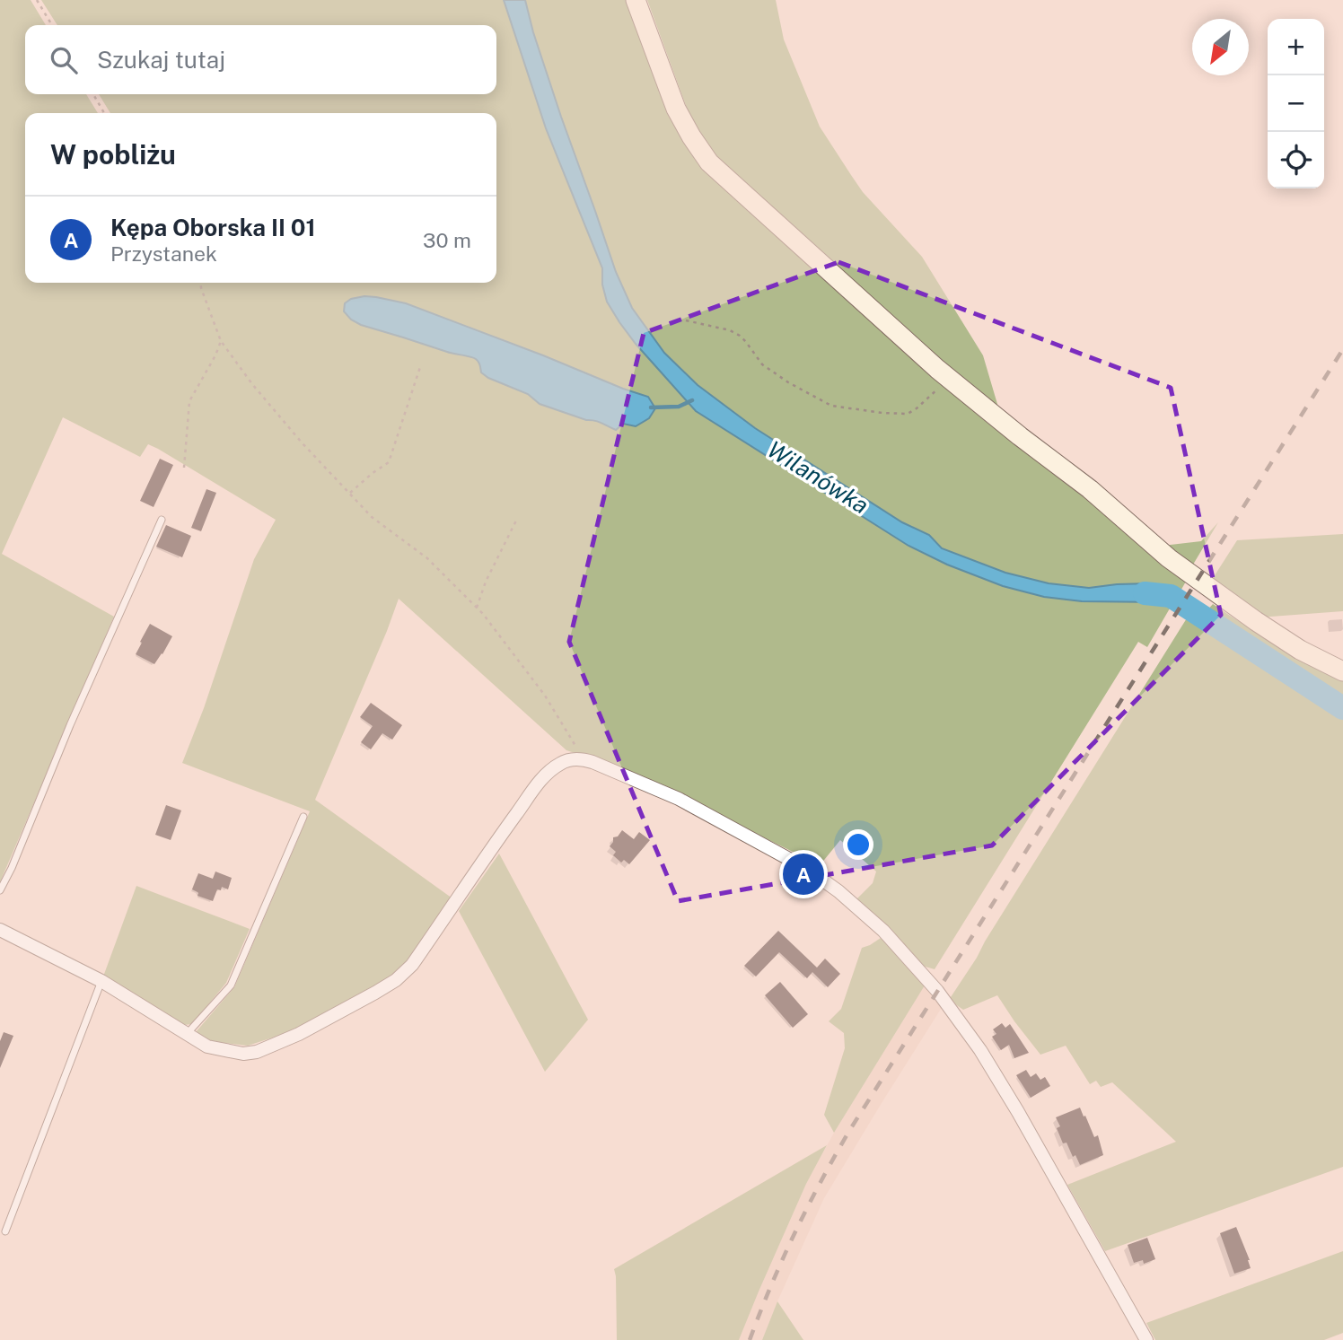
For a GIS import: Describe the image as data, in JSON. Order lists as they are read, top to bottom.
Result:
{
  "water": ["Wilanówka"],
  "north": "bottom left",
  "page": {
    "map_buttons": ["+", "−"],
    "search": "Szukaj tutaj",
    "heading": "W pobliżu",
    "list": [
      {
        "mark": "A",
        "name": "Kępa Oborska II 01",
        "note": "Przystanek",
        "value": "30 m"
      }
    ],
    "pins": "A"
  }
}
